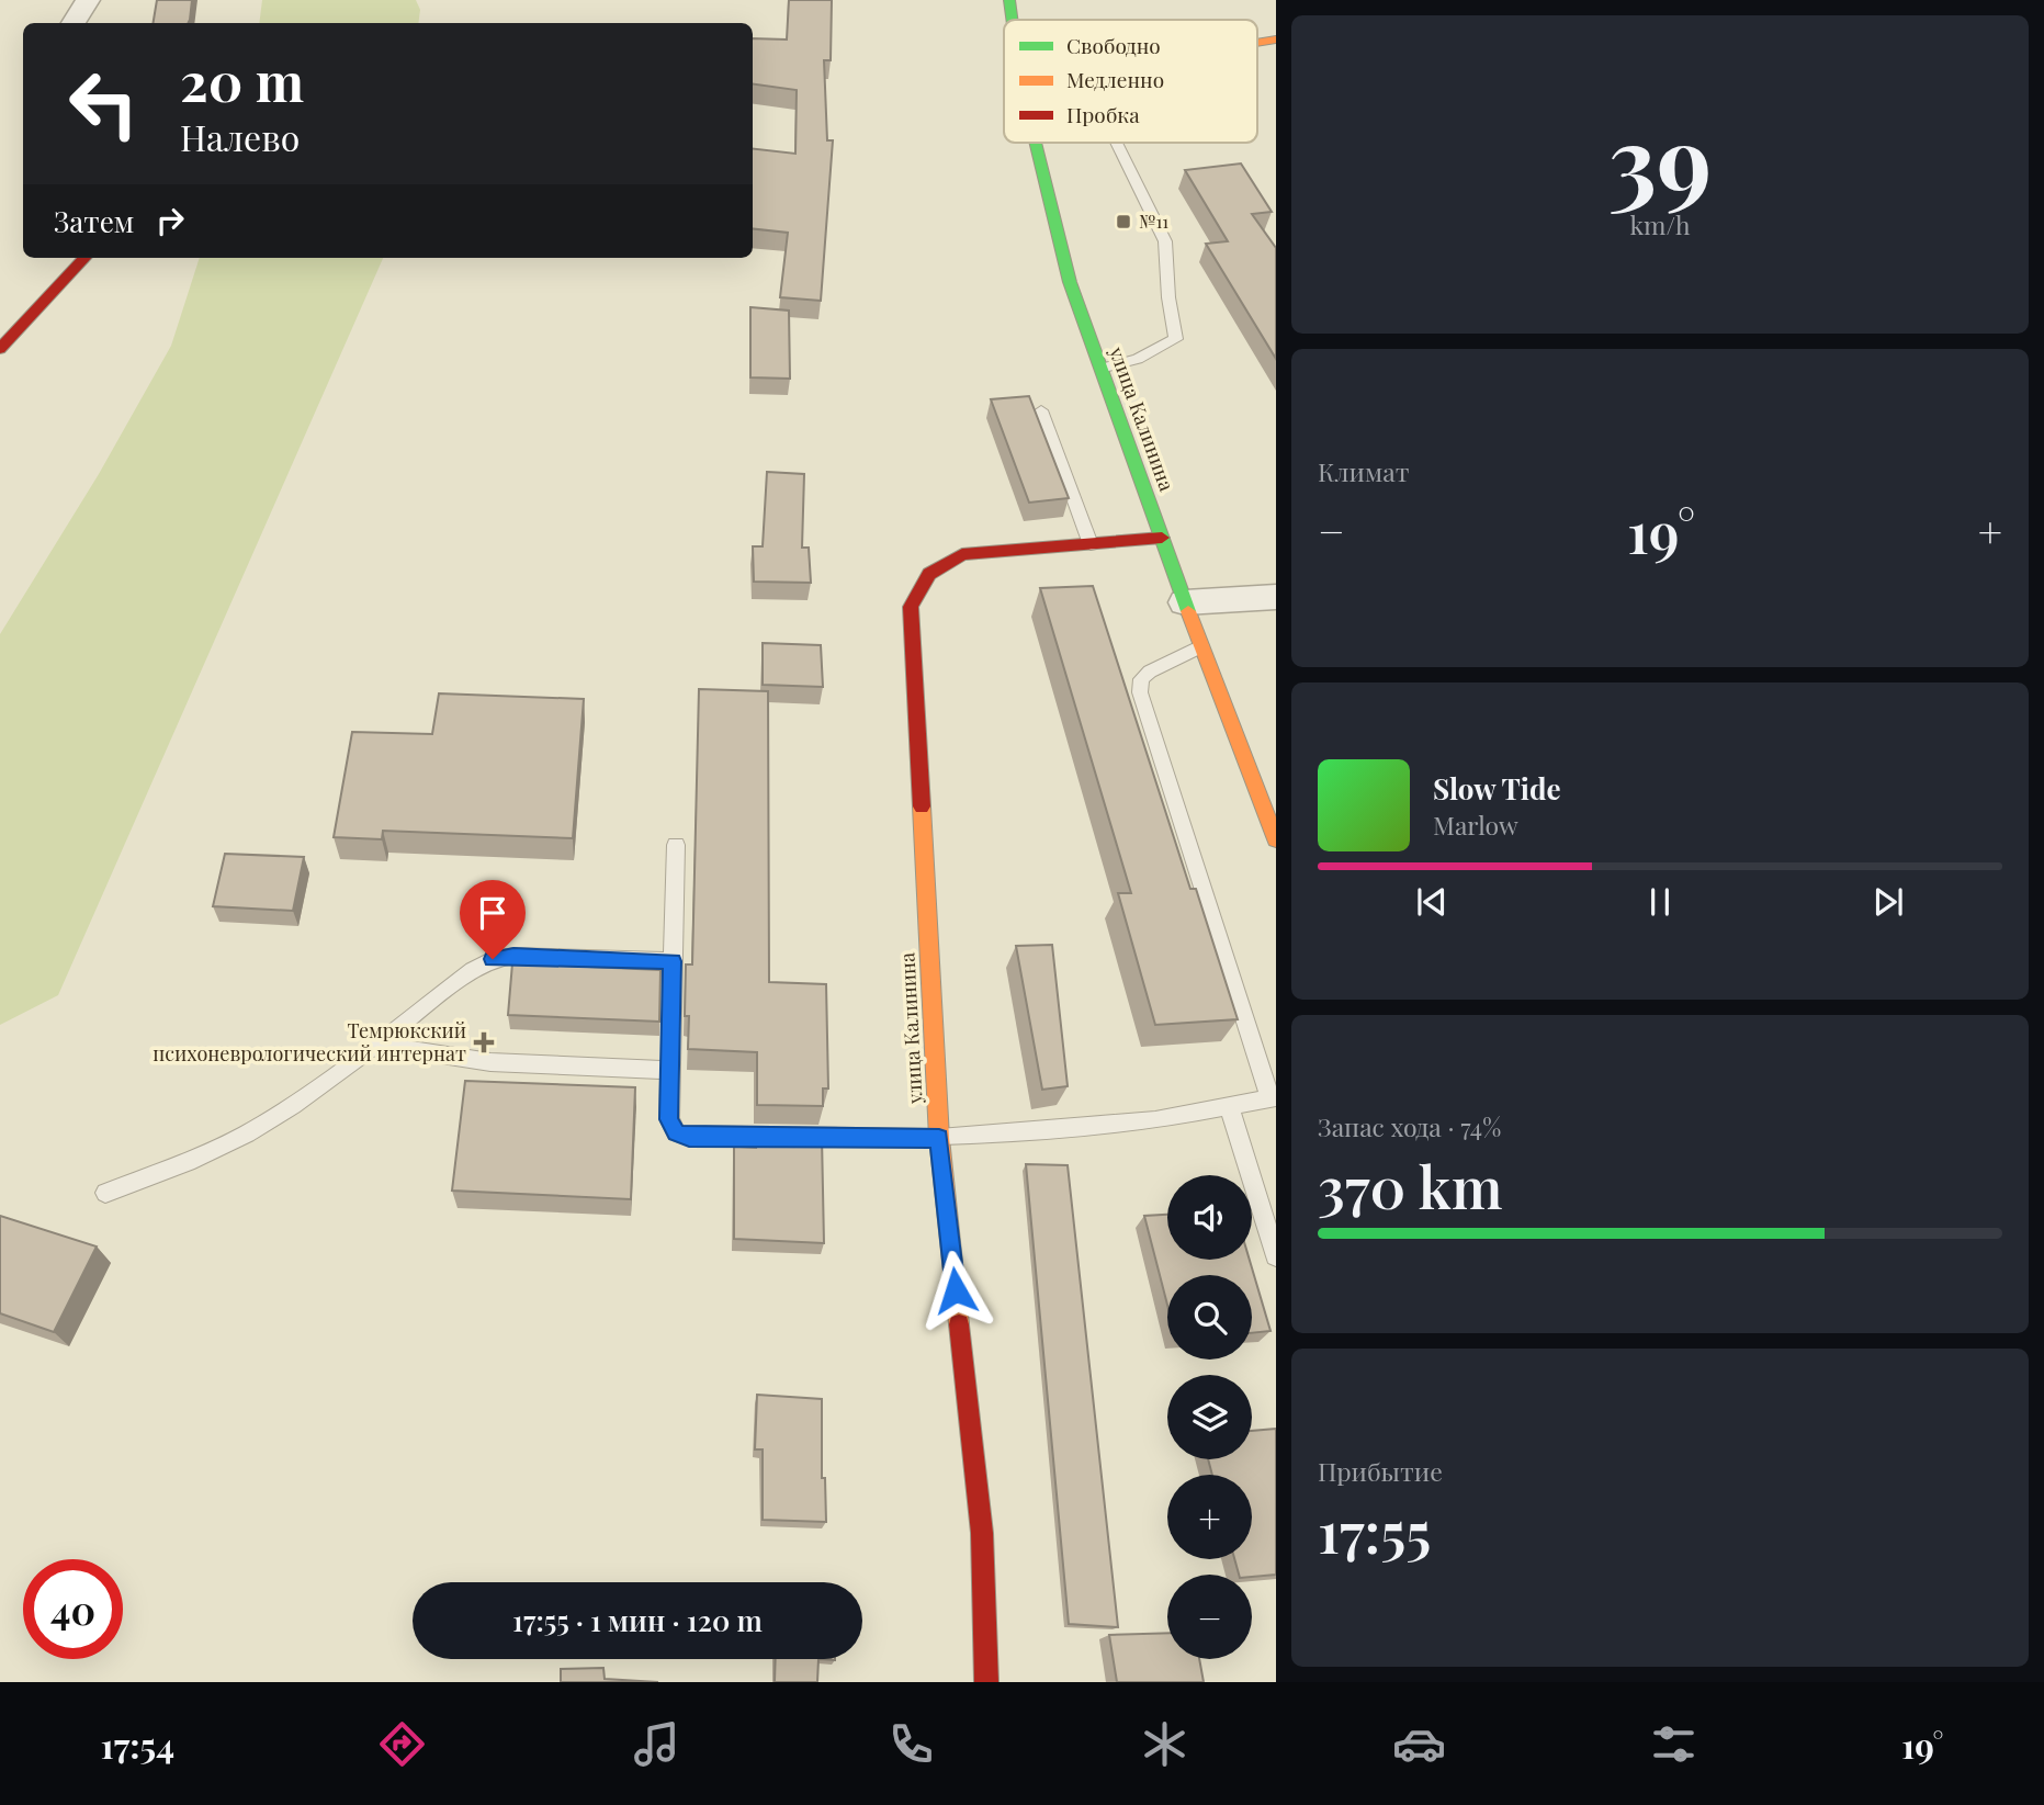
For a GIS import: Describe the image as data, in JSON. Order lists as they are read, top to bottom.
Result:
{
  "streets": {
    "street": ["улица Калинина"]
  },
  "places": {
    "transit": ["№11"],
    "health": ["Темрюкский психоневрологический интернат"]
  },
  "legend": ["Свободно", "Медленно", "Пробка"],
  "page": {
    "tile": [
      ["39", "km/h"],
      "Климат",
      ["Запас хода · 74%", "370 km"],
      ["Прибытие", "17:55"]
    ],
    "turn": ["20 m", "Налево"],
    "then": "Затем",
    "heat": ["−", "19°", "+"],
    "song": ["Slow Tide", "Marlow"],
    "map_buttons": ["+", "−"],
    "limit": "40",
    "trip": "17:55 · 1 мин · 120 m",
    "tabs": ["17:54", "19°"]
  }
}
